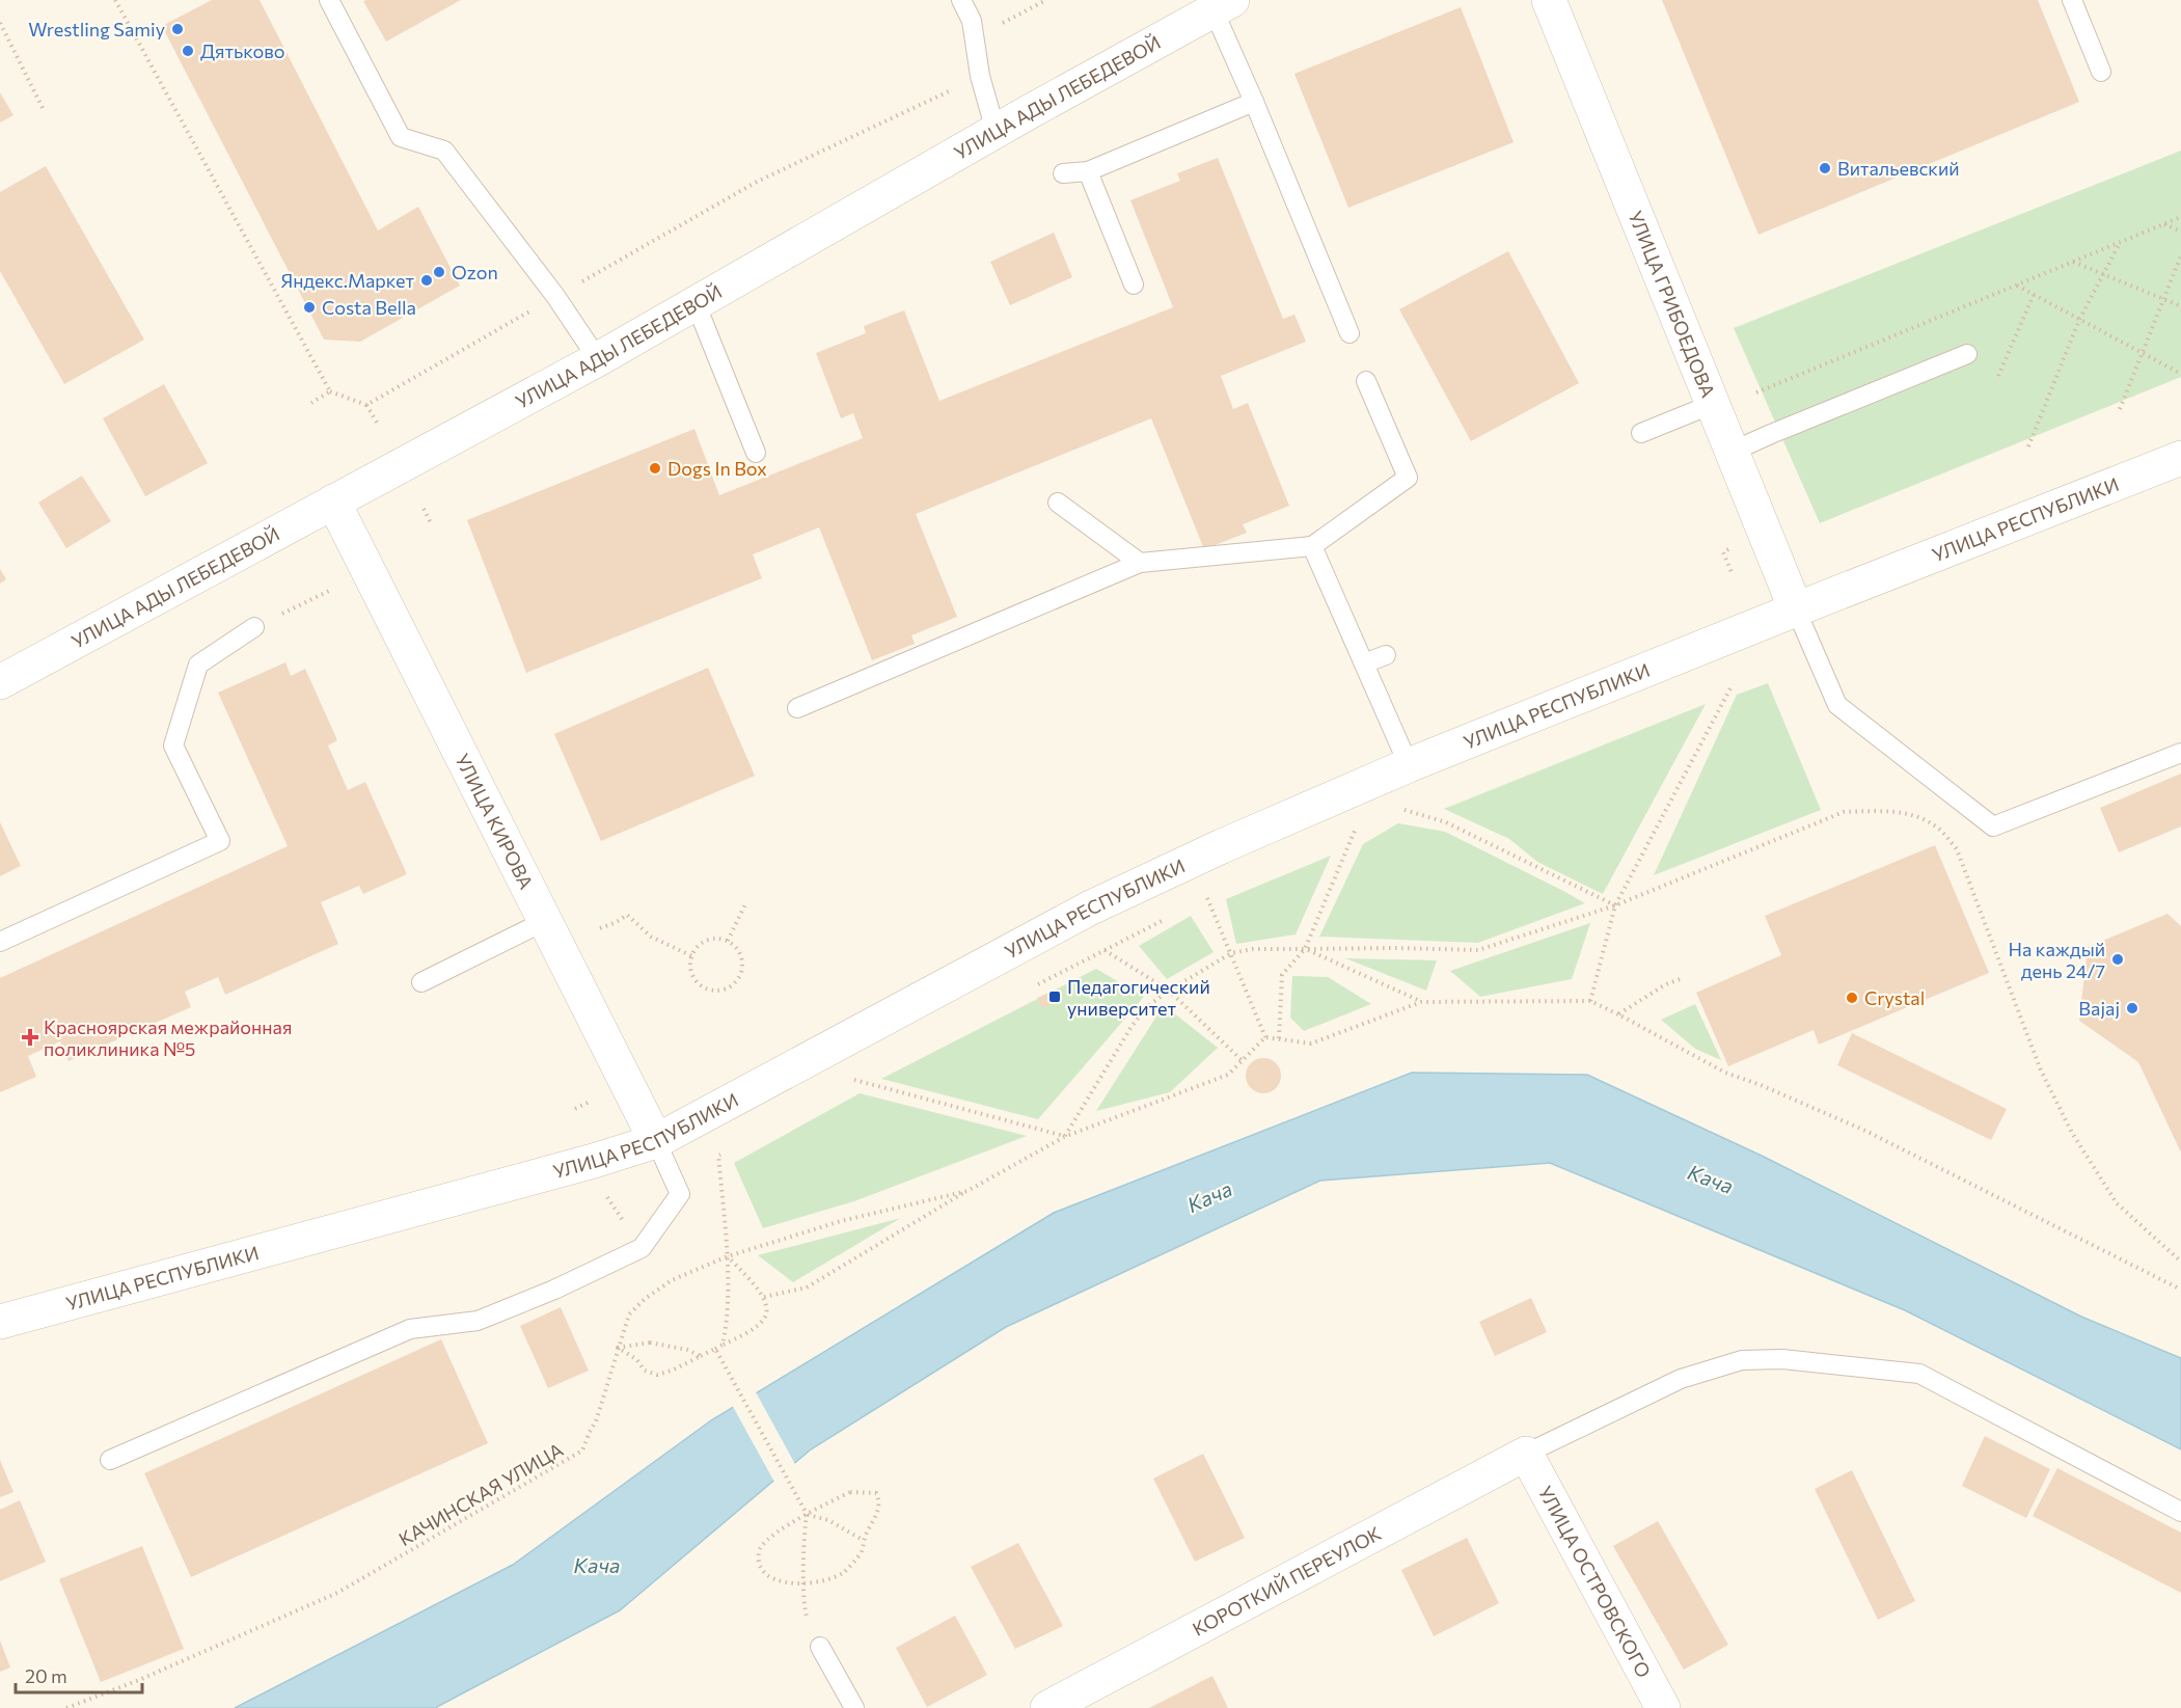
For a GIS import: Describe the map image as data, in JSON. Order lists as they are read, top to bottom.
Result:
{
  "streets": {
    "street": [
      "УЛИЦА АДЫ ЛЕБЕДЕВОЙ",
      "УЛИЦА ГРИБОЕДОВА",
      "УЛИЦА РЕСПУБЛИКИ",
      "УЛИЦА КИРОВА",
      "КОРОТКИЙ ПЕРЕУЛОК",
      "УЛИЦА ОСТРОВСКОГО"
    ],
    "path": ["КАЧИНСКАЯ УЛИЦА"]
  },
  "crossings": [
    ["УЛИЦА АДЫ ЛЕБЕДЕВОЙ", "УЛИЦА КИРОВА"],
    ["УЛИЦА ГРИБОЕДОВА", "УЛИЦА РЕСПУБЛИКИ"],
    ["УЛИЦА РЕСПУБЛИКИ", "УЛИЦА КИРОВА"],
    ["КОРОТКИЙ ПЕРЕУЛОК", "УЛИЦА ОСТРОВСКОГО"]
  ],
  "water": ["Кача"],
  "places": {
    "other": [
      "Wrestling Samiy",
      "Дятьково",
      "Витальевский",
      "Ozon",
      "Яндекс.Маркет",
      "Costa Bella",
      "Dogs In Box",
      "На каждый день 24/7",
      "Crystal",
      "Bajaj"
    ],
    "transit": ["Педагогический университет"],
    "health": ["Красноярская межрайонная поликлиника №5"]
  },
  "scale_bar": "20 m"
}
